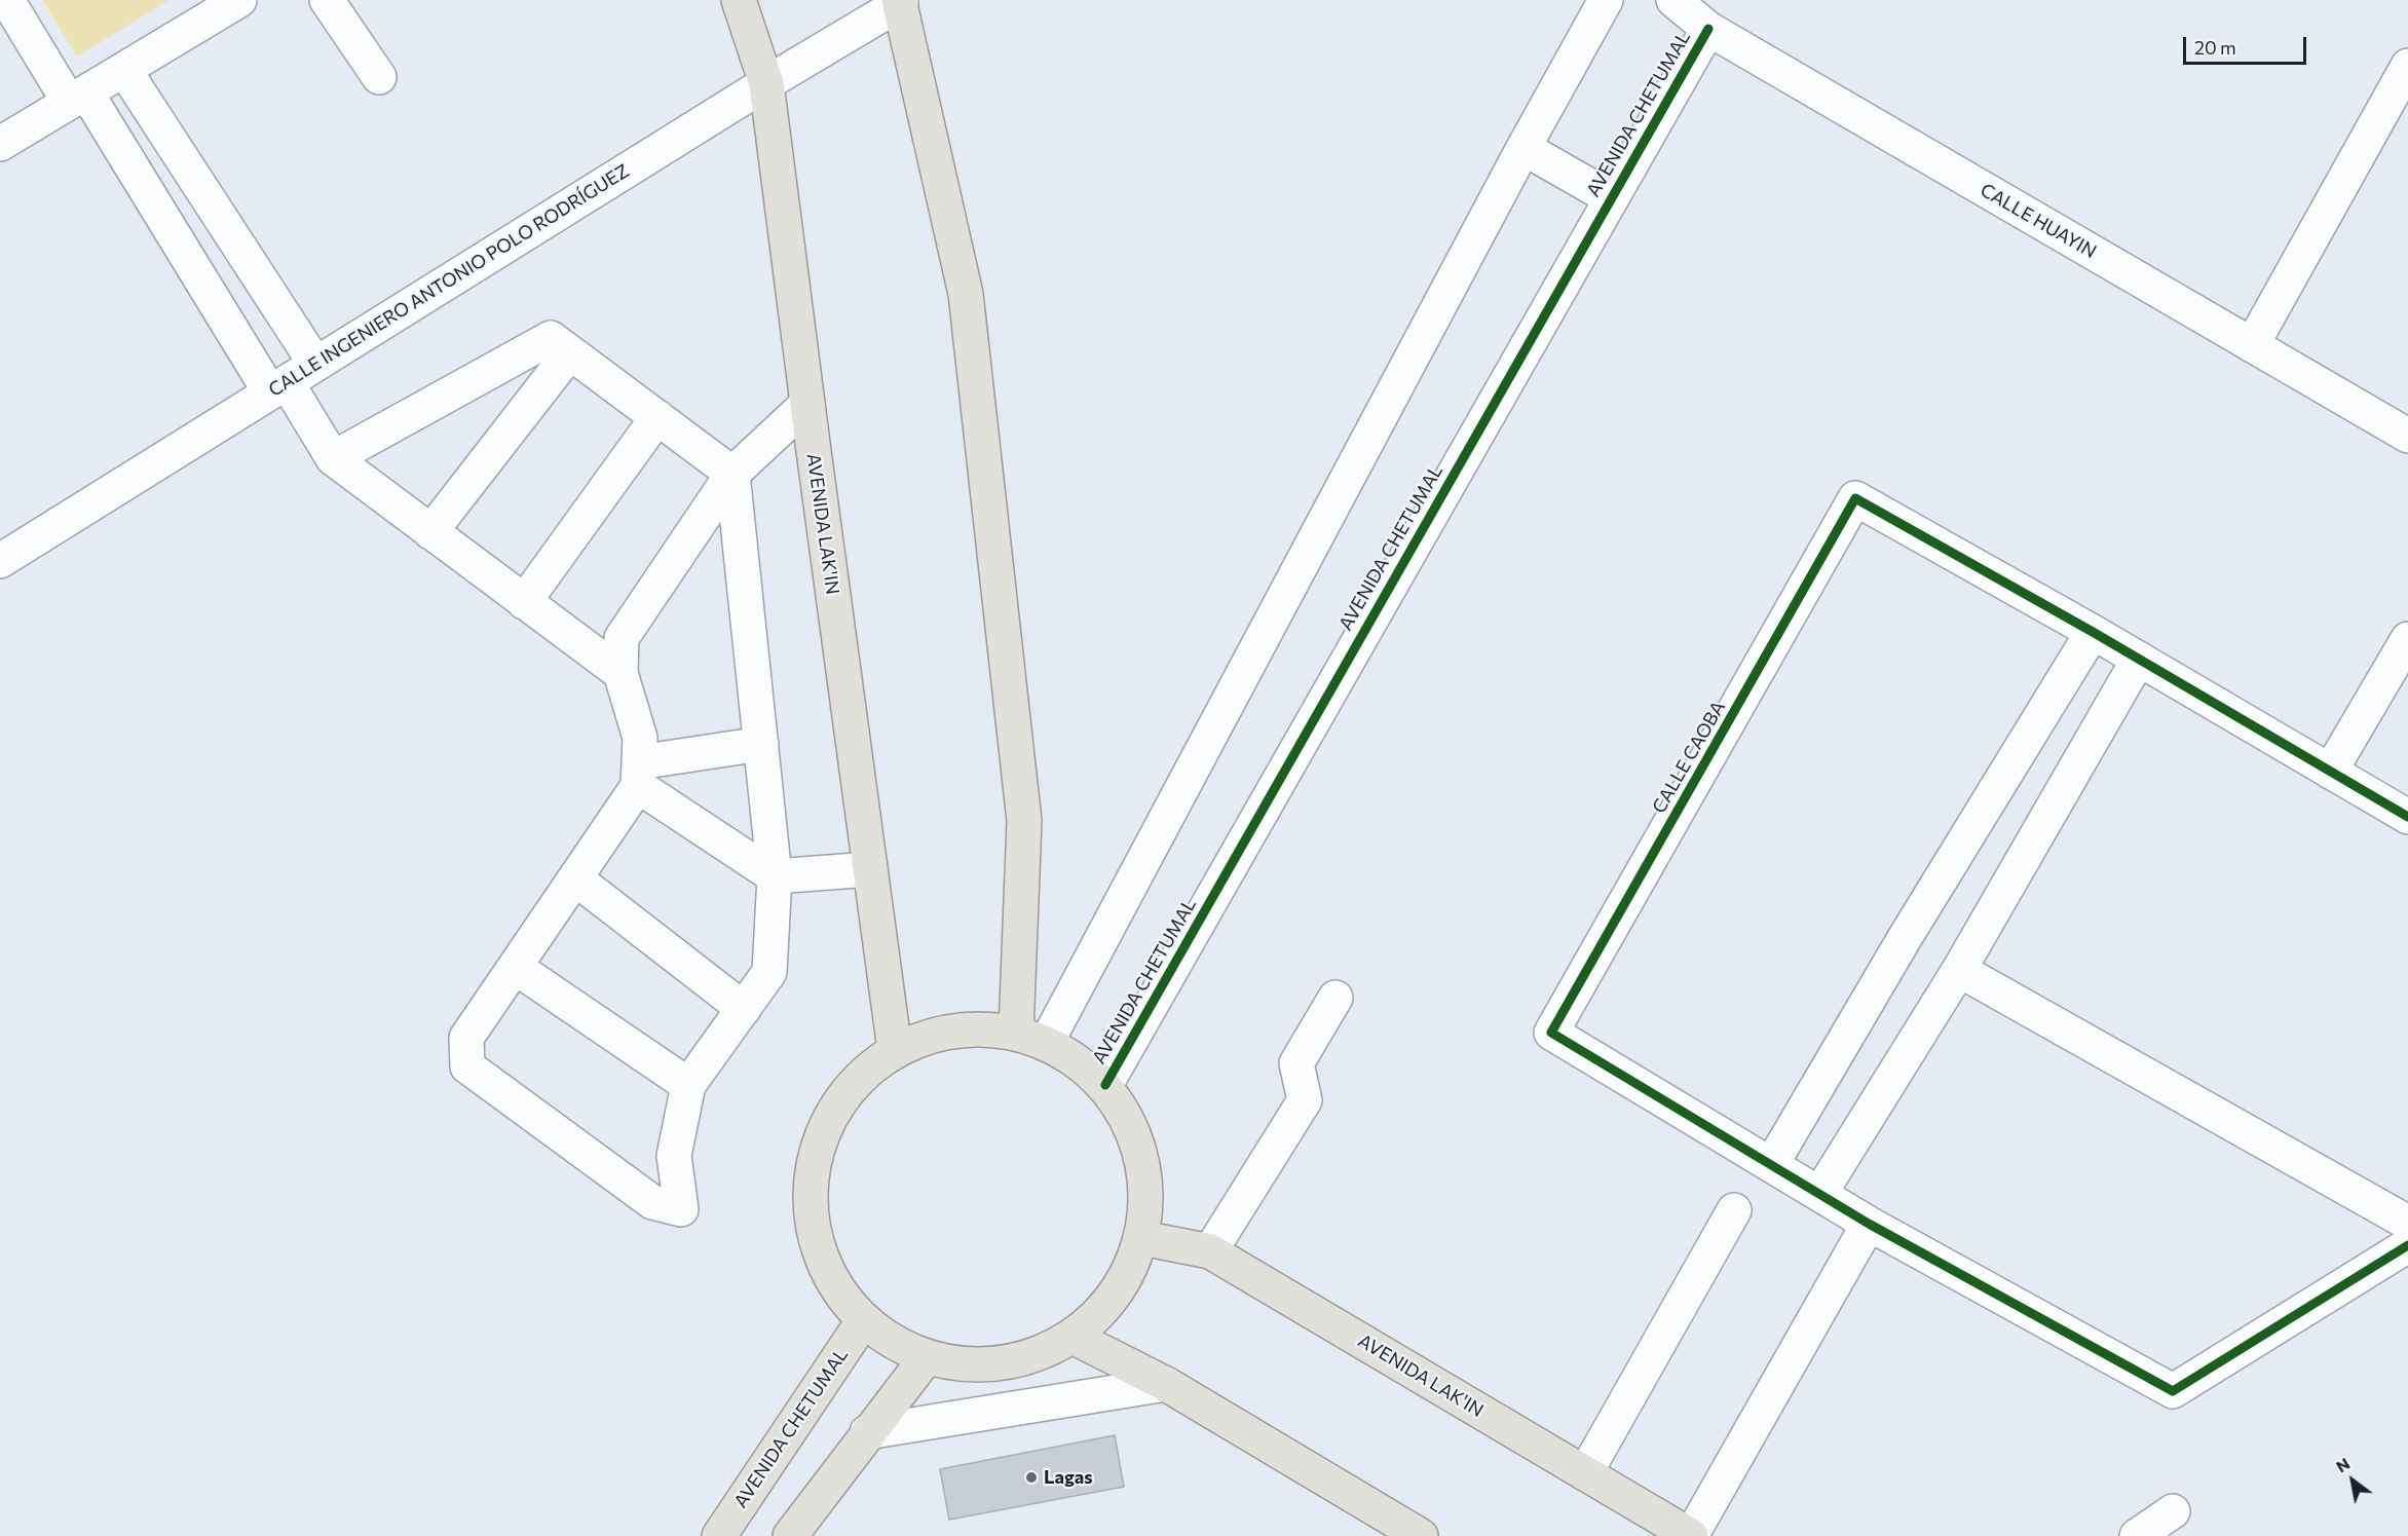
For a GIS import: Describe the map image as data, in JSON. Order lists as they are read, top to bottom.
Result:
{
  "streets": {
    "main road": ["AVENIDA CHETUMAL", "AVENIDA LAK'IN"],
    "street": ["CALLE HUAYIN", "CALLE INGENIERO ANTONIO POLO RODRÍGUEZ", "CALLE CAOBA"]
  },
  "crossings": [
    ["AVENIDA CHETUMAL", "CALLE HUAYIN"],
    ["CALLE INGENIERO ANTONIO POLO RODRÍGUEZ", "AVENIDA LAK'IN"]
  ],
  "places": ["Lagas"],
  "scale_bar": "20 m",
  "north": "top left"
}
